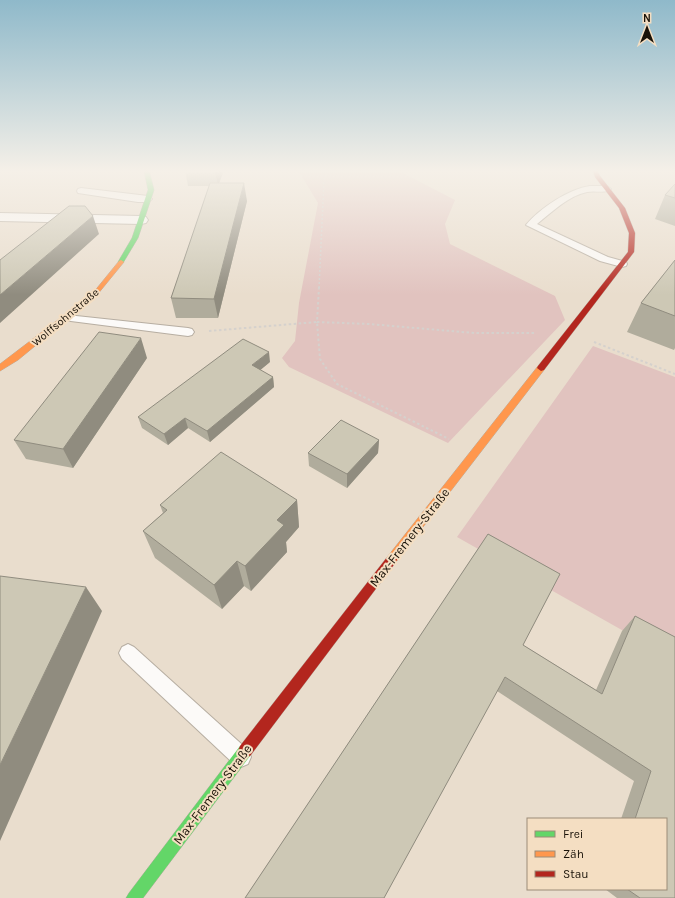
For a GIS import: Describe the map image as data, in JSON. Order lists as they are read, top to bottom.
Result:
{
  "streets": {
    "street": ["Wolffsohnstraße", "Max-Fremery-Straße"]
  },
  "legend": ["Frei", "Zäh", "Stau"],
  "north": "top"
}
